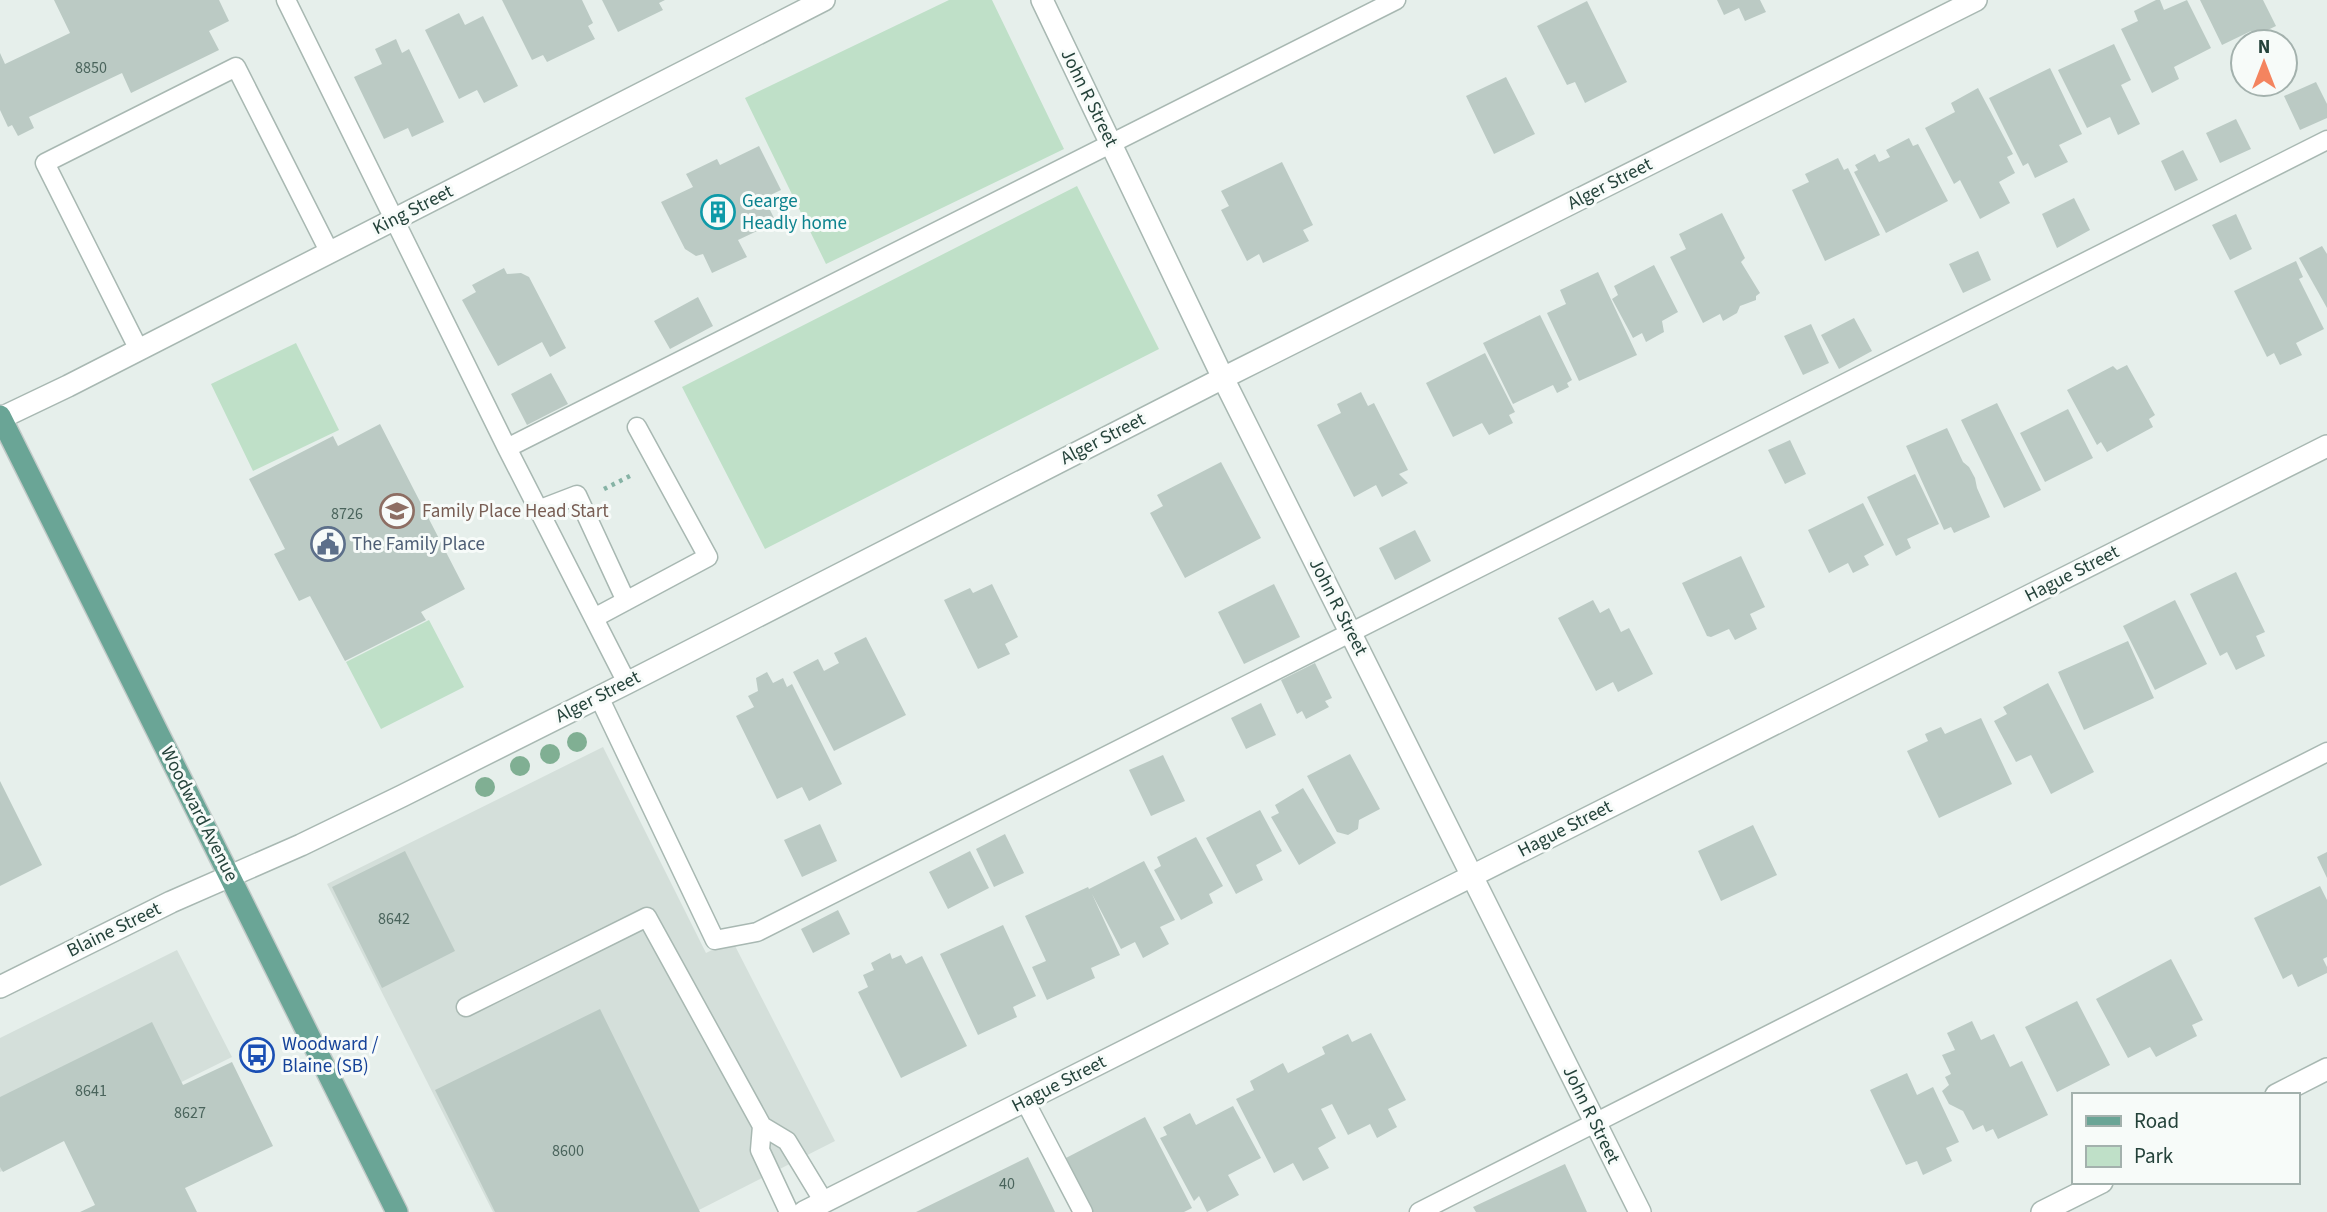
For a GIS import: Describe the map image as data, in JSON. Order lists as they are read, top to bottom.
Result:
{
  "streets": {
    "main road": ["Woodward Avenue"],
    "street": [
      "John R Street",
      "Alger Street",
      "King Street",
      "Hague Street",
      "Blaine Street"
    ]
  },
  "crossings": [
    ["John R Street", "Alger Street"],
    ["John R Street", "Hague Street"],
    ["Alger Street", "Woodward Avenue"],
    ["Alger Street", "Blaine Street"],
    ["King Street", "Woodward Avenue"],
    ["Woodward Avenue", "Blaine Street"]
  ],
  "places": {
    "building": ["Gearge Headly home"],
    "school or university": ["Family Place Head Start"],
    "public building": ["The Family Place"],
    "bus stop": ["Woodward / Blaine (SB)"]
  },
  "house_numbers": [
    "8850",
    "8726",
    "8642",
    "8641",
    "8627",
    "8600",
    "40"
  ],
  "legend": ["Road", "Park"],
  "north": "top"
}
